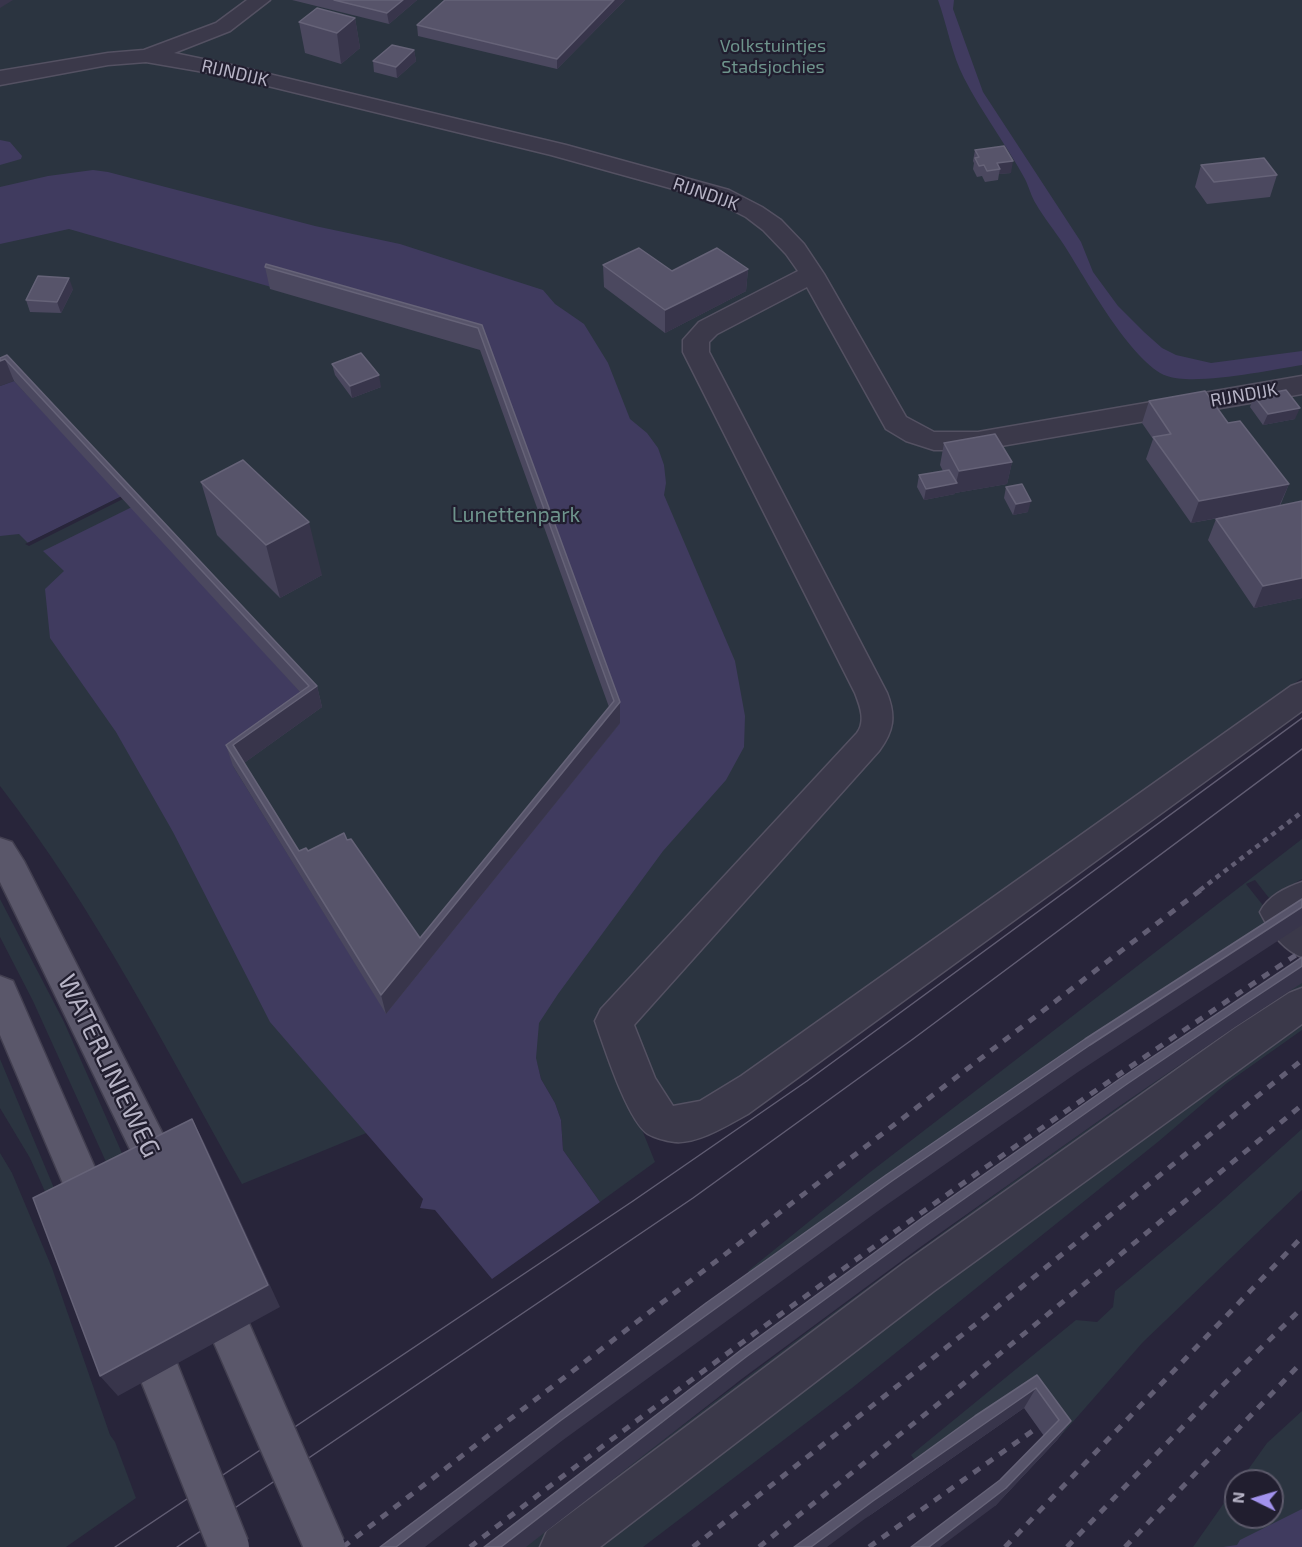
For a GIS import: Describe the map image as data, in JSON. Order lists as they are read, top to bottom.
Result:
{
  "streets": {
    "main road": ["WATERLINIEWEG"],
    "street": ["RIJNDIJK"]
  },
  "parks": ["Volkstuintjes Stadsjochies", "Lunettenpark"],
  "north": "left"
}
